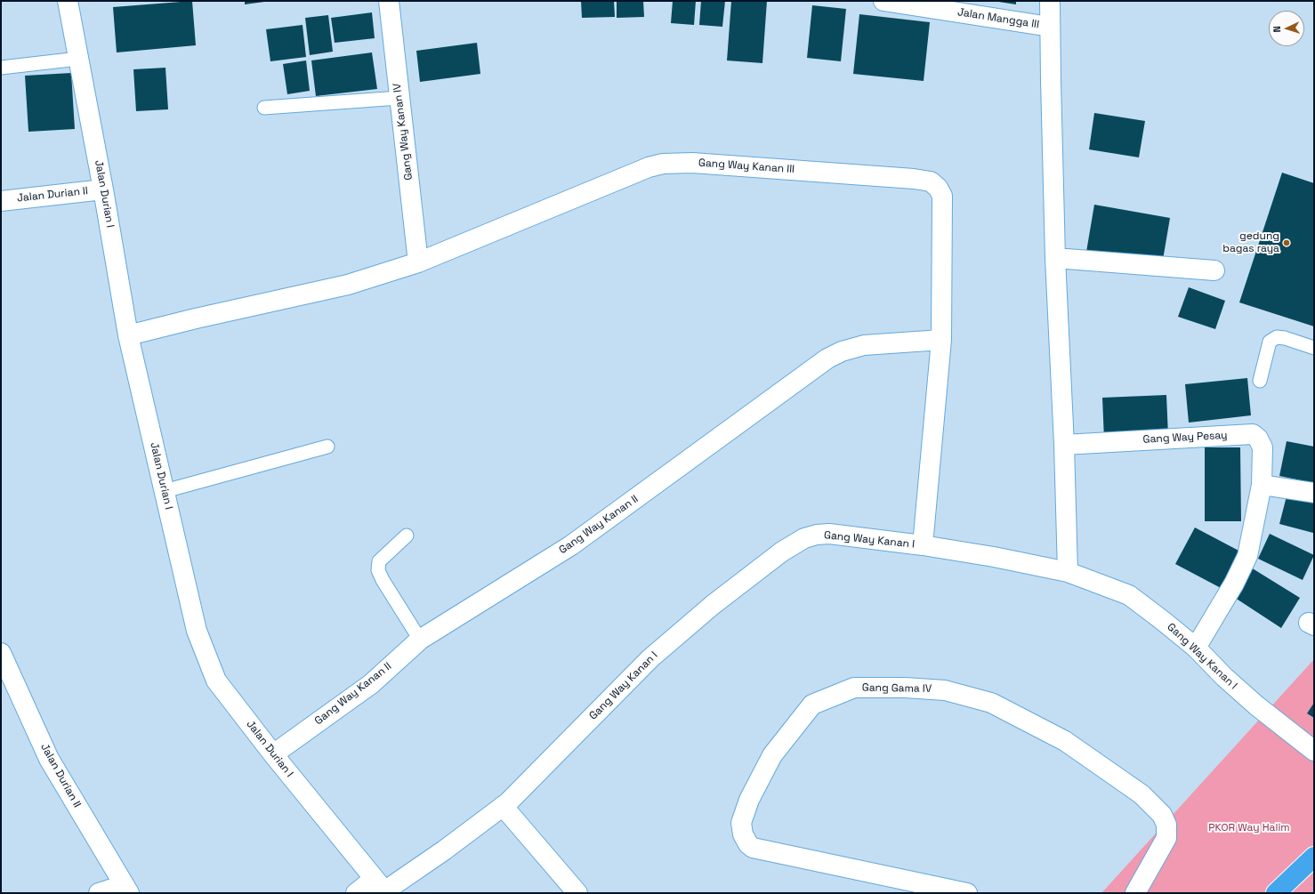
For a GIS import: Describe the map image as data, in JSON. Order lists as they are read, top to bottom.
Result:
{
  "streets": {
    "street": [
      "Jalan Mangga III",
      "Gang Way Kanan IV",
      "Gang Way Kanan III",
      "Jalan Durian I",
      "Jalan Durian II",
      "Gang Way Pesay",
      "Gang Way Kanan II",
      "Gang Way Kanan I",
      "Gang Gama IV"
    ]
  },
  "crossings": [
    ["Gang Way Kanan IV", "Gang Way Kanan III"],
    ["Gang Way Kanan III", "Jalan Durian I"],
    ["Gang Way Kanan III", "Gang Way Kanan II"],
    ["Gang Way Kanan III", "Gang Way Kanan I"],
    ["Jalan Durian I", "Jalan Durian II"],
    ["Jalan Durian I", "Gang Way Kanan II"],
    ["Jalan Durian I", "Gang Way Kanan I"],
    ["Gang Way Pesay", "Gang Way Kanan I"]
  ],
  "parks": ["PKOR Way Halim"],
  "places": ["gedung bagas raya"],
  "north": "left"
}
